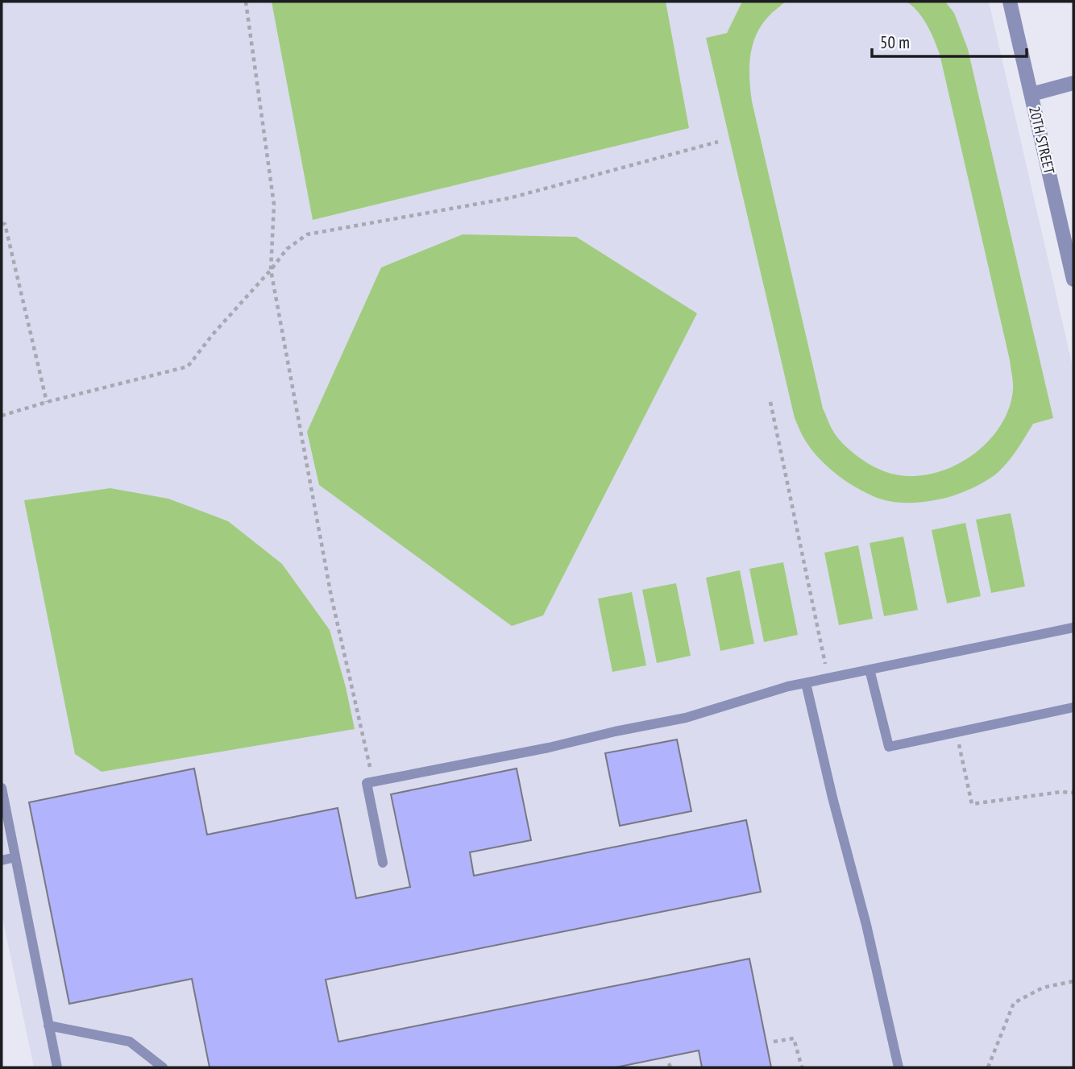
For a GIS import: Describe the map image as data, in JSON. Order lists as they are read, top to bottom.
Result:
{
  "streets": {
    "street": ["20TH STREET"]
  },
  "scale_bar": "50 m"
}
